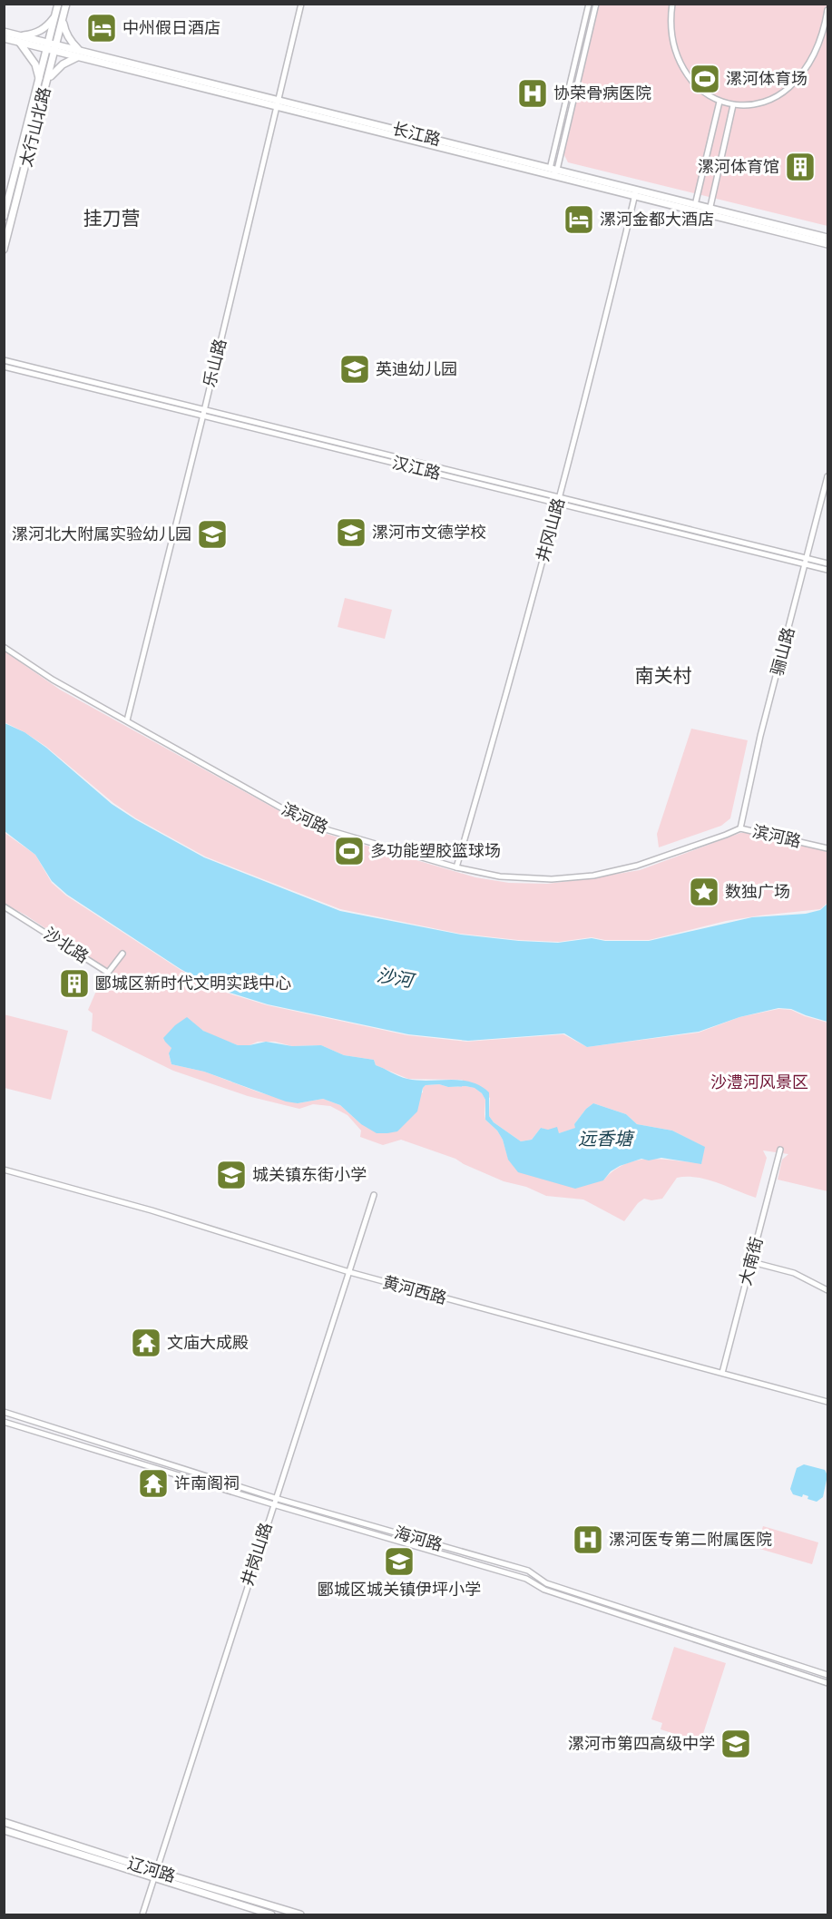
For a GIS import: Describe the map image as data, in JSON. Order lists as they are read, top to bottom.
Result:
{
  "streets": {
    "main road": ["太行山北路", "长江路", "辽河路"],
    "street": [
      "乐山路",
      "汉江路",
      "井冈山路",
      "骊山路",
      "滨河路",
      "沙北路",
      "大南街",
      "黄河西路",
      "海河路",
      "井岗山路"
    ]
  },
  "crossings": [
    ["太行山北路", "长江路"],
    ["长江路", "乐山路"],
    ["长江路", "井冈山路"],
    ["乐山路", "汉江路"],
    ["乐山路", "滨河路"],
    ["汉江路", "井冈山路"],
    ["汉江路", "骊山路"],
    ["井冈山路", "滨河路"],
    ["骊山路", "滨河路"],
    ["大南街", "黄河西路"],
    ["黄河西路", "井岗山路"],
    ["海河路", "井岗山路"],
    ["井岗山路", "辽河路"]
  ],
  "districts": ["挂刀营", "南关村"],
  "water": ["沙河", "远香塘"],
  "parks": ["沙澧河风景区"],
  "places": {
    "hotel": ["中州假日酒店", "漯河金都大酒店"],
    "sports": ["漯河体育场", "多功能塑胶篮球场"],
    "hospital": ["协荣骨病医院", "漯河医专第二附属医院"],
    "building": ["漯河体育馆", "郾城区新时代文明实践中心"],
    "school or university": [
      "英迪幼儿园",
      "漯河市文德学校",
      "漯河北大附属实验幼儿园",
      "城关镇东街小学",
      "郾城区城关镇伊坪小学",
      "漯河市第四高级中学"
    ],
    "place": ["数独广场"],
    "temple": ["文庙大成殿", "许南阁祠"]
  }
}
